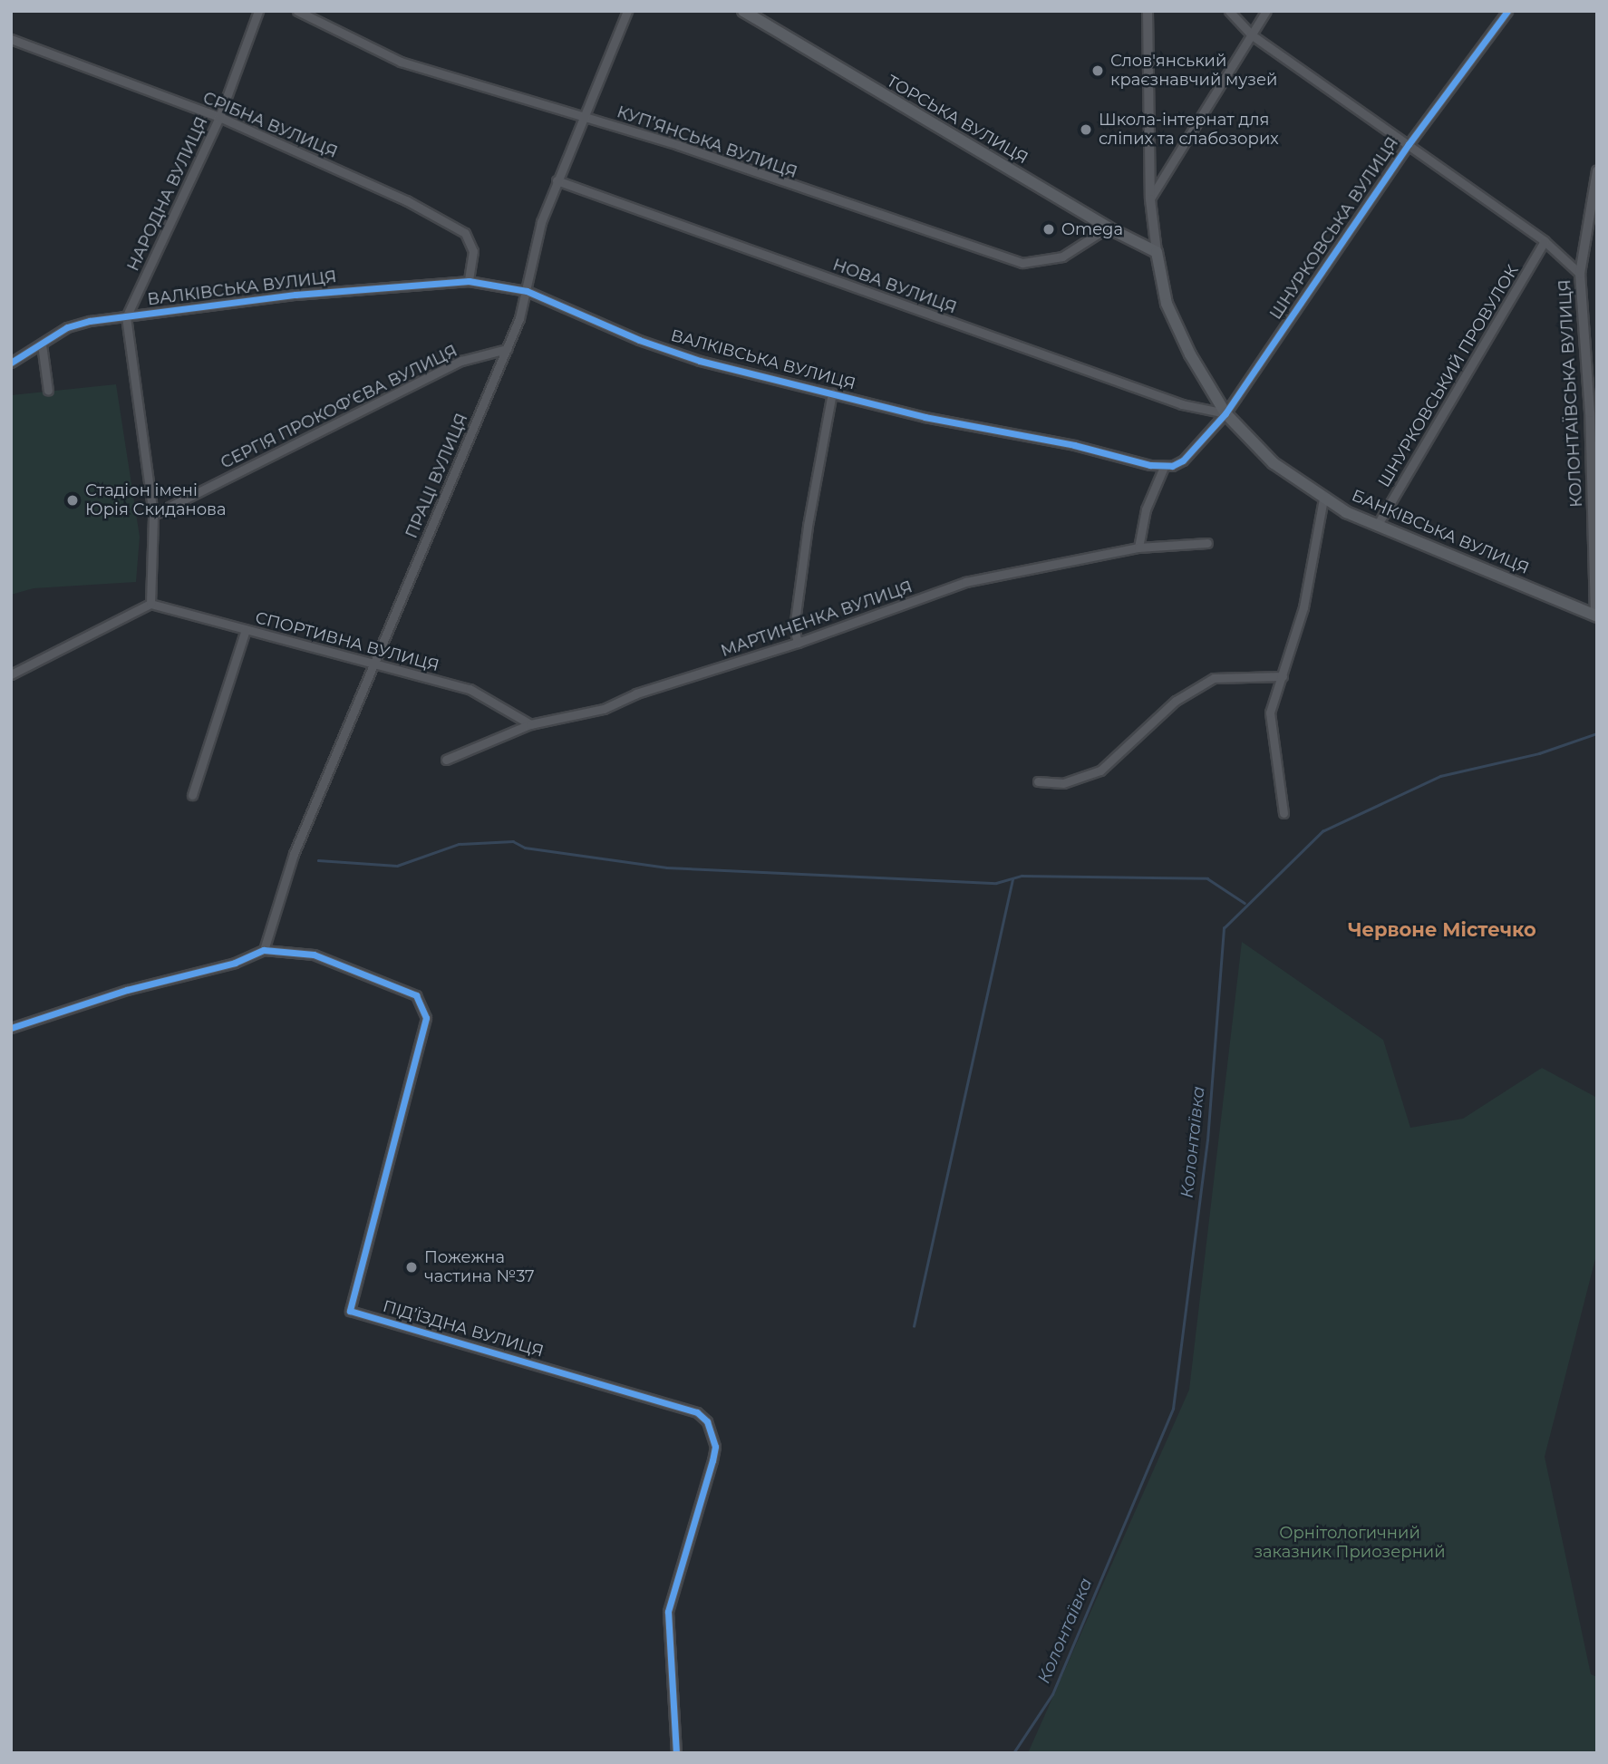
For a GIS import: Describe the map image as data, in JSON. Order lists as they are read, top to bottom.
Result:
{
  "streets": {
    "main road": ["ТОРСЬКА ВУЛИЦЯ", "БАНКІВСЬКА ВУЛИЦЯ"],
    "street": [
      "СРІБНА ВУЛИЦЯ",
      "КУП’ЯНСЬКА ВУЛИЦЯ",
      "НАРОДНА ВУЛИЦЯ",
      "ШНУРКОВСЬКА ВУЛИЦЯ",
      "НОВА ВУЛИЦЯ",
      "ВАЛКІВСЬКА ВУЛИЦЯ",
      "ШНУРКОВСЬКИЙ ПРОВУЛОК",
      "КОЛОНТАЇВСЬКА ВУЛИЦЯ",
      "СЕРГІЯ ПРОКОФ’ЄВА ВУЛИЦЯ",
      "ПРАЦІ ВУЛИЦЯ",
      "МАРТИНЕНКА ВУЛИЦЯ",
      "СПОРТИВНА ВУЛИЦЯ",
      "ПІД’ЇЗДНА ВУЛИЦЯ"
    ]
  },
  "crossings": [
    ["ТОРСЬКА ВУЛИЦЯ", "КУП’ЯНСЬКА ВУЛИЦЯ"],
    ["ТОРСЬКА ВУЛИЦЯ", "БАНКІВСЬКА ВУЛИЦЯ"],
    ["СРІБНА ВУЛИЦЯ", "НАРОДНА ВУЛИЦЯ"],
    ["СРІБНА ВУЛИЦЯ", "ВАЛКІВСЬКА ВУЛИЦЯ"],
    ["КУП’ЯНСЬКА ВУЛИЦЯ", "ПРАЦІ ВУЛИЦЯ"],
    ["НАРОДНА ВУЛИЦЯ", "ВАЛКІВСЬКА ВУЛИЦЯ"],
    ["ШНУРКОВСЬКА ВУЛИЦЯ", "НОВА ВУЛИЦЯ"],
    ["ШНУРКОВСЬКА ВУЛИЦЯ", "ВАЛКІВСЬКА ВУЛИЦЯ"],
    ["ШНУРКОВСЬКА ВУЛИЦЯ", "БАНКІВСЬКА ВУЛИЦЯ"],
    ["НОВА ВУЛИЦЯ", "ПРАЦІ ВУЛИЦЯ"],
    ["НОВА ВУЛИЦЯ", "БАНКІВСЬКА ВУЛИЦЯ"],
    ["ВАЛКІВСЬКА ВУЛИЦЯ", "ПРАЦІ ВУЛИЦЯ"],
    ["ШНУРКОВСЬКИЙ ПРОВУЛОК", "БАНКІВСЬКА ВУЛИЦЯ"],
    ["КОЛОНТАЇВСЬКА ВУЛИЦЯ", "БАНКІВСЬКА ВУЛИЦЯ"],
    ["СЕРГІЯ ПРОКОФ’ЄВА ВУЛИЦЯ", "ПРАЦІ ВУЛИЦЯ"],
    ["ПРАЦІ ВУЛИЦЯ", "СПОРТИВНА ВУЛИЦЯ"],
    ["ПРАЦІ ВУЛИЦЯ", "ПІД’ЇЗДНА ВУЛИЦЯ"],
    ["МАРТИНЕНКА ВУЛИЦЯ", "СПОРТИВНА ВУЛИЦЯ"]
  ],
  "districts": ["Червоне Містечко"],
  "water": ["Колонтаївка"],
  "parks": ["Орнiтологичний заказник Приозерний"],
  "places": [
    "Слов'янський краєзнавчий музей",
    "Школа-інтернат для сліпих та слабозорих",
    "Omega",
    "Стадiон імені Юрія Скиданова",
    "Пожежна частина №37"
  ]
}
